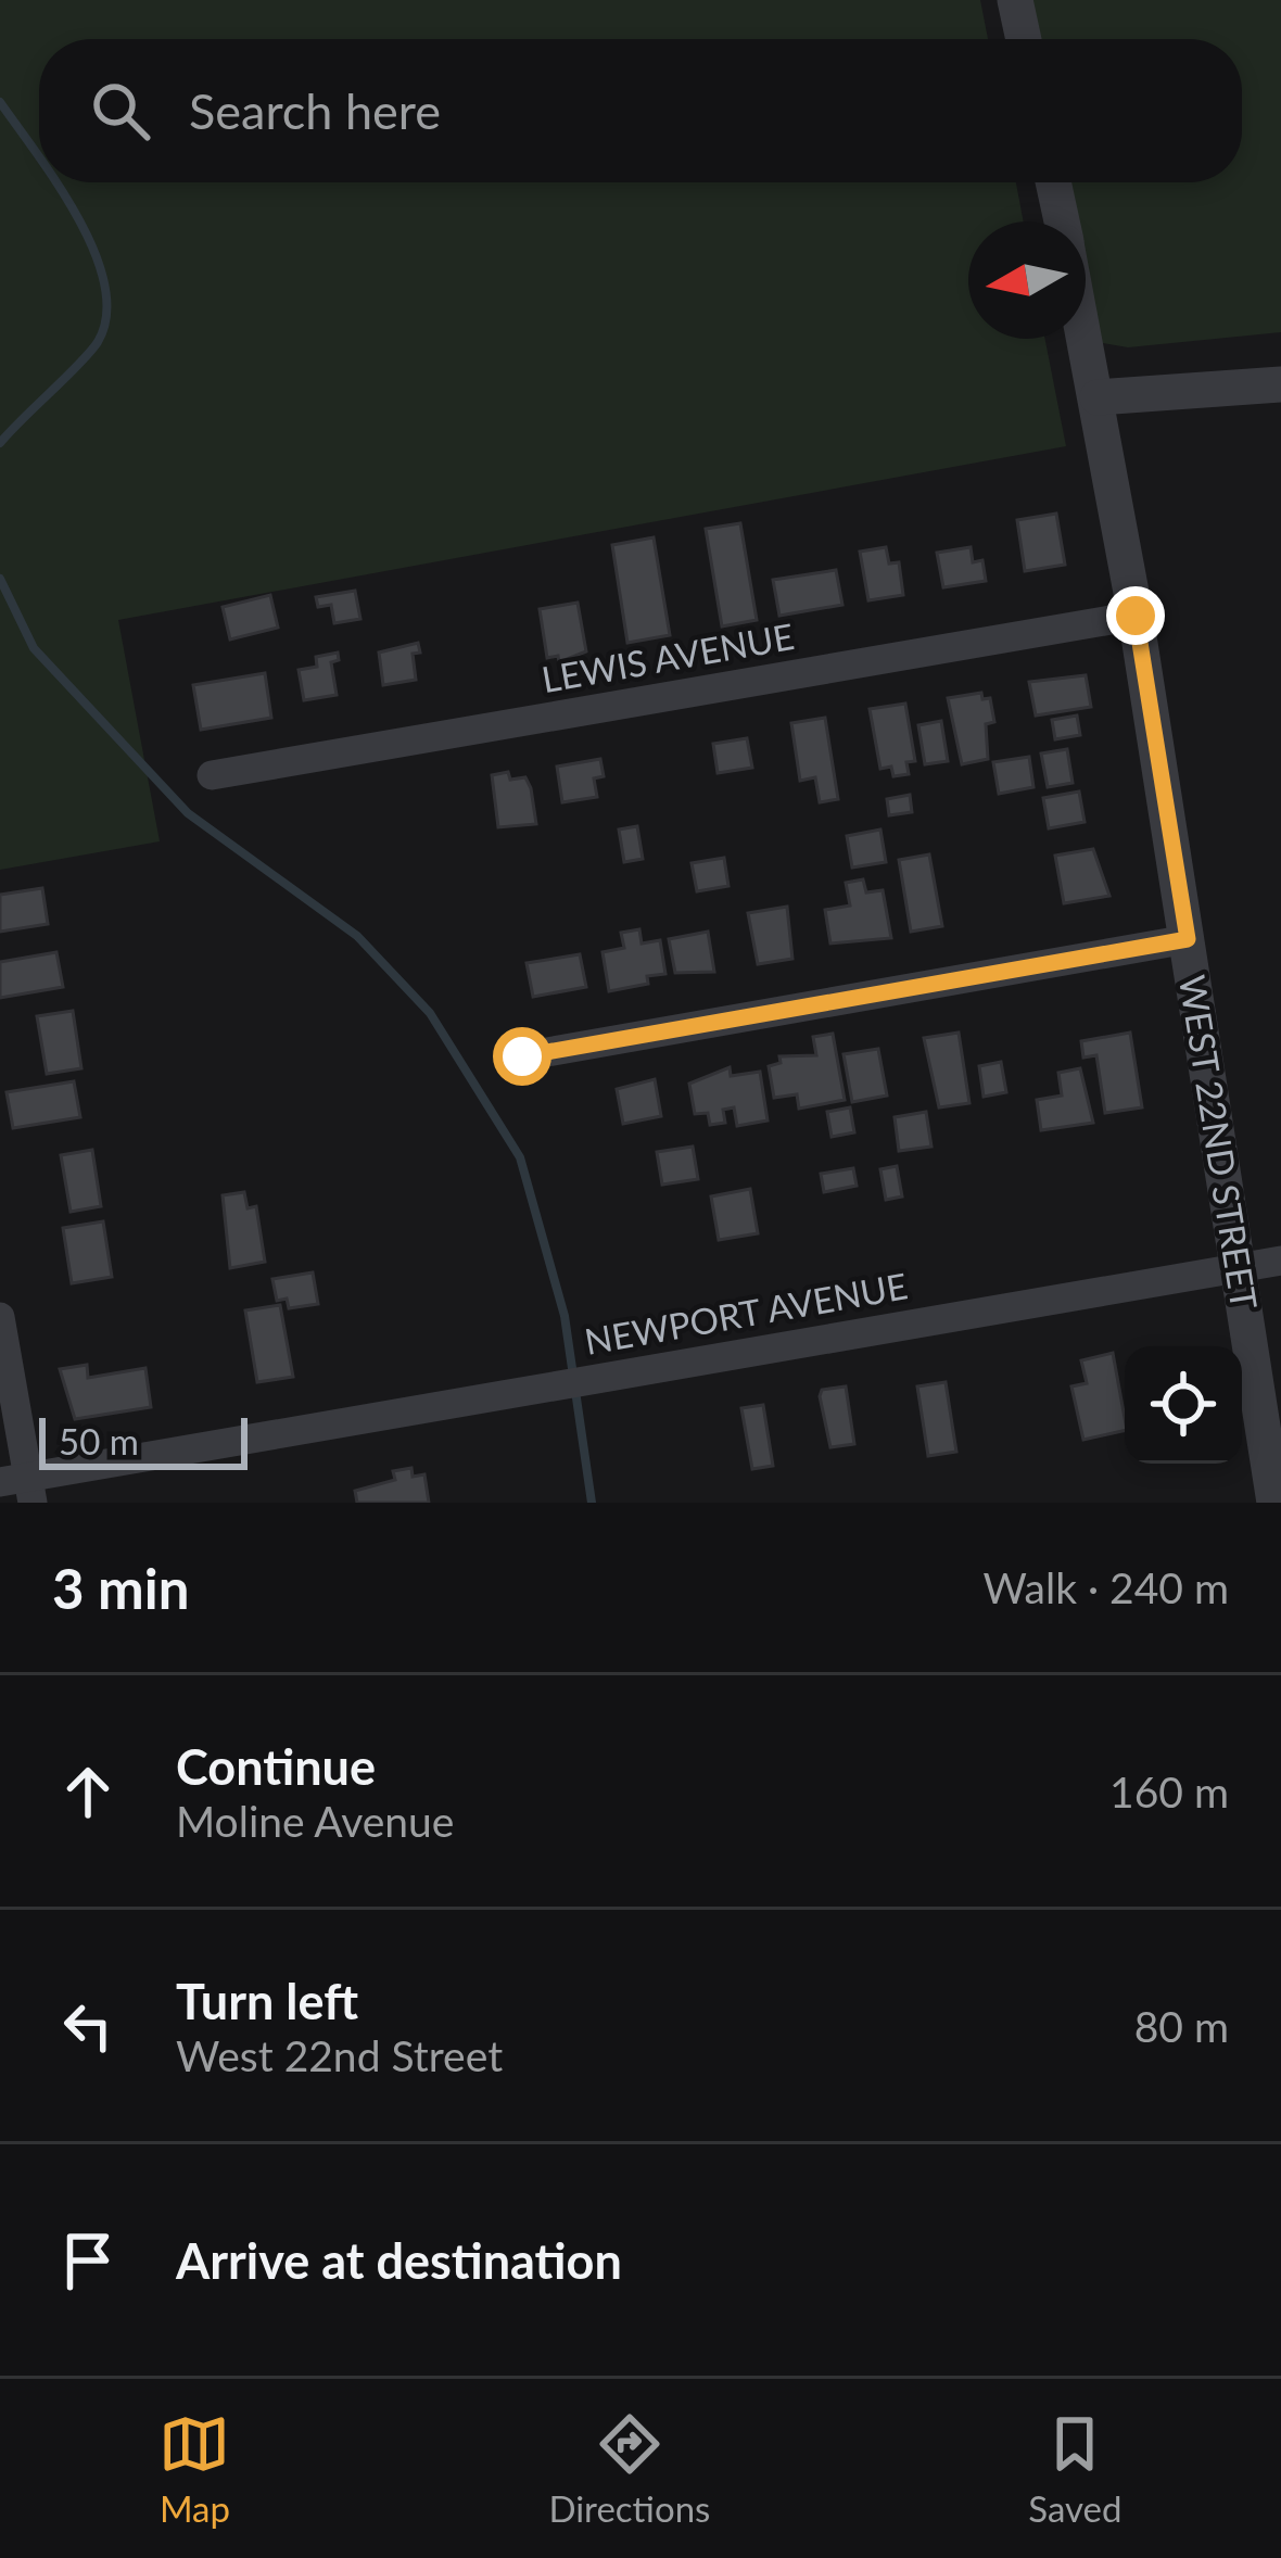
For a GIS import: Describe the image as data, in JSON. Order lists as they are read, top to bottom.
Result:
{
  "streets": {
    "street": ["LEWIS AVENUE", "WEST 22ND STREET", "NEWPORT AVENUE"]
  },
  "crossings": [
    ["LEWIS AVENUE", "WEST 22ND STREET"],
    ["WEST 22ND STREET", "NEWPORT AVENUE"]
  ],
  "scale_bar": "50 m",
  "north": "left",
  "page": {
    "search": "Search here",
    "scale": "50 m",
    "heading": ["3 min", "Walk · 240 m"],
    "list": [
      ["Continue", "Moline Avenue", "160 m"],
      ["Turn left", "West 22nd Street", "80 m"],
      "Arrive at destination"
    ],
    "nav": ["Map", "Directions", "Saved"]
  }
}
